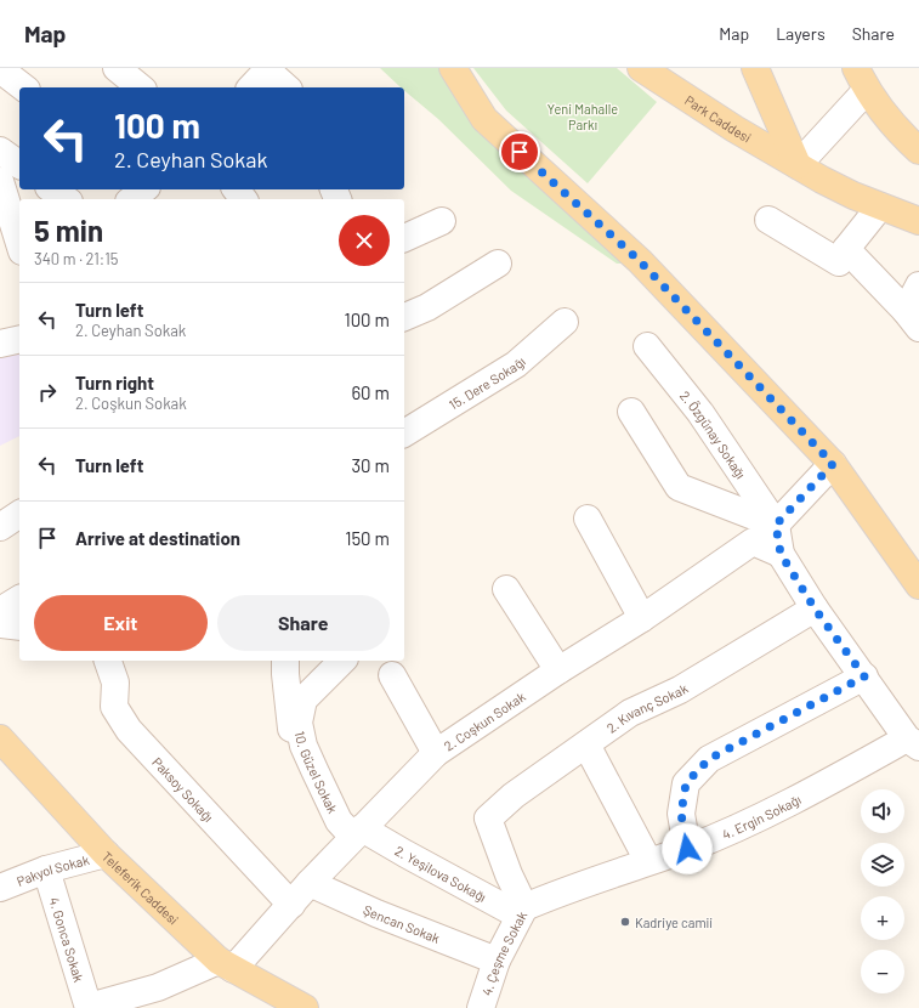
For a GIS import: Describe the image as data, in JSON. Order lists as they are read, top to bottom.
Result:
{
  "streets": {
    "main road": ["Park Caddesi", "Teleferik Caddesi"],
    "street": [
      "15. Dere Sokağı",
      "2. Özgünay Sokağı",
      "2. Kıvanç Sokak",
      "2. Coşkun Sokak",
      "10. Güzel Sokak",
      "Paksoy Sokağı",
      "4. Ergin Sokağı",
      "Pakyol Sokak",
      "2. Yeşilova Sokağı",
      "Şencan Sokak",
      "4. Gonca Sokak",
      "4. Çeşme Sokak"
    ]
  },
  "crossings": [
    ["2. Kıvanç Sokak", "4. Çeşme Sokak"],
    ["2. Coşkun Sokak", "10. Güzel Sokak"],
    ["2. Coşkun Sokak", "Paksoy Sokağı"],
    ["2. Coşkun Sokak", "2. Yeşilova Sokağı"],
    ["2. Coşkun Sokak", "Teleferik Caddesi"],
    ["2. Coşkun Sokak", "Şencan Sokak"],
    ["10. Güzel Sokak", "2. Yeşilova Sokağı"],
    ["4. Ergin Sokağı", "2. Yeşilova Sokağı"],
    ["4. Ergin Sokağı", "4. Çeşme Sokak"],
    ["Pakyol Sokak", "Teleferik Caddesi"],
    ["Pakyol Sokak", "4. Gonca Sokak"],
    ["2. Yeşilova Sokağı", "4. Çeşme Sokak"],
    ["Şencan Sokak", "4. Çeşme Sokak"]
  ],
  "parks": ["Yeni Mahalle Parkı"],
  "places": ["Kadriye camii"],
  "page": {
    "header": "Map",
    "nav": ["Map", "Layers", "Share"],
    "turn": ["100 m", "2. Ceyhan Sokak"],
    "heading": ["5 min", "340 m · 21:15"],
    "list": [
      {
        "name": "Turn left",
        "note": "2. Ceyhan Sokak",
        "value": "100 m"
      },
      {
        "name": "Turn right",
        "note": "2. Coşkun Sokak",
        "value": "60 m"
      },
      {
        "name": "Turn left",
        "value": "30 m"
      },
      {
        "name": "Arrive at destination",
        "value": "150 m"
      }
    ],
    "buttons": ["Exit", "Share"],
    "map_buttons": ["+", "−"]
  }
}
